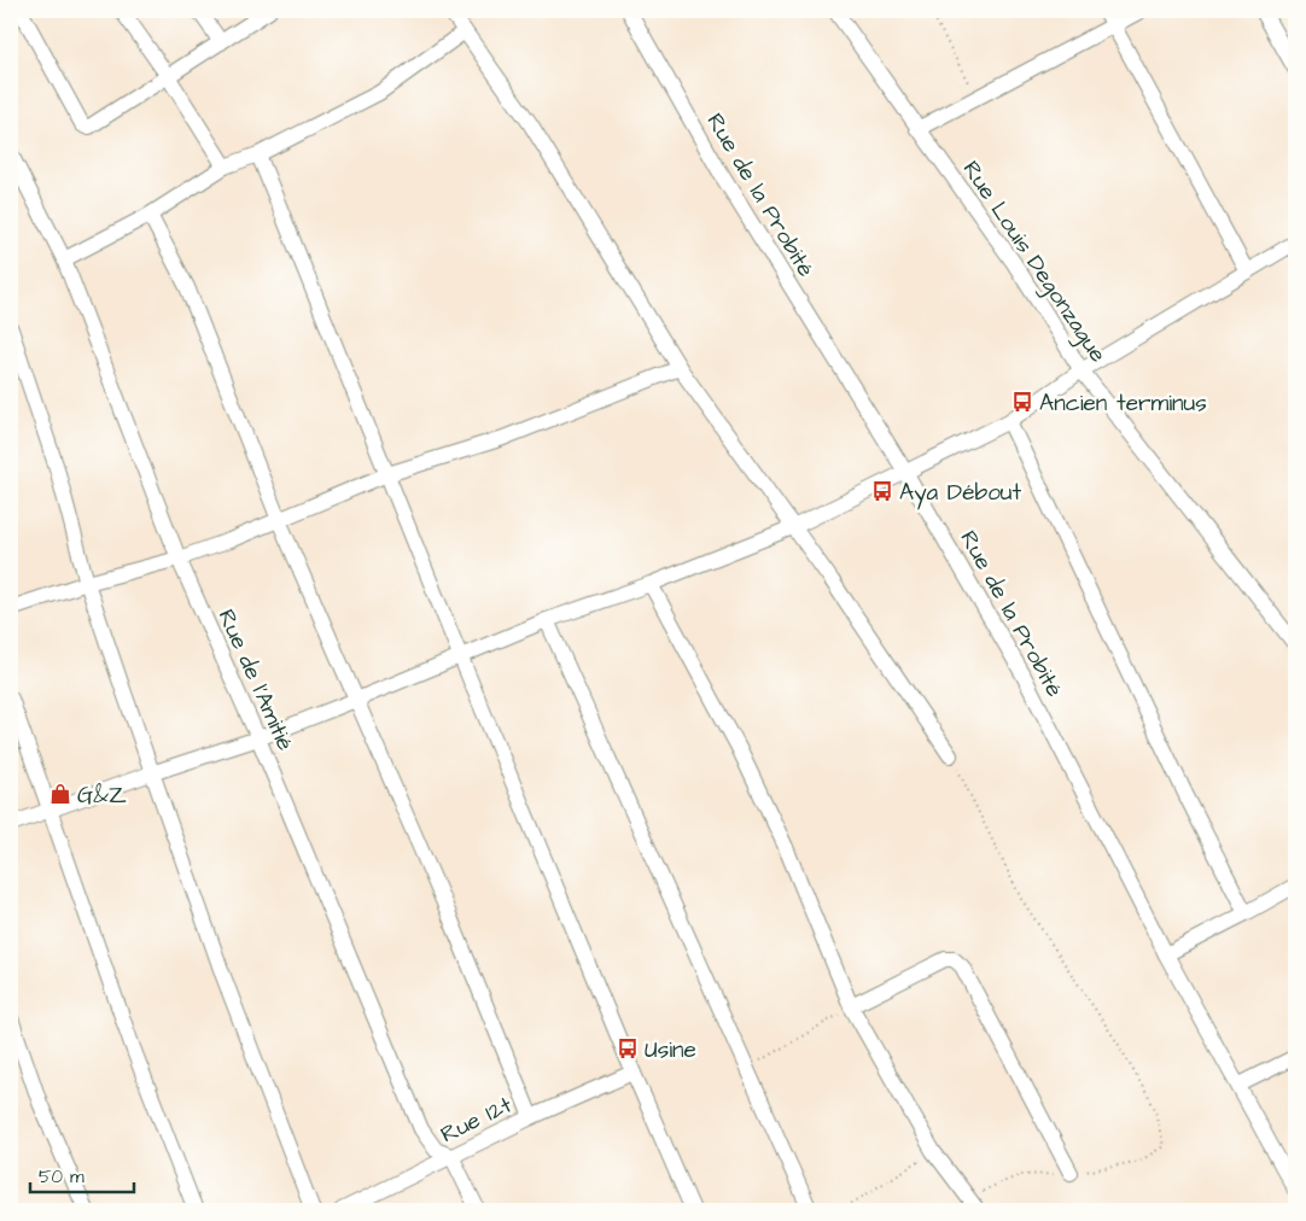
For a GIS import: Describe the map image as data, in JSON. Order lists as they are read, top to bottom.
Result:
{
  "streets": {
    "street": [
      "Rue de la Probité",
      "Rue Louis Degonzague",
      "Rue de l'Amitié",
      "Rue I2t"
    ]
  },
  "crossings": [
    ["Rue de l'Amitié", "Rue I2t"]
  ],
  "places": {
    "bus stop": ["Ancien terminus", "Aya Débout", "Usine"],
    "shop": ["G&Z"]
  },
  "scale_bar": "50 m"
}
